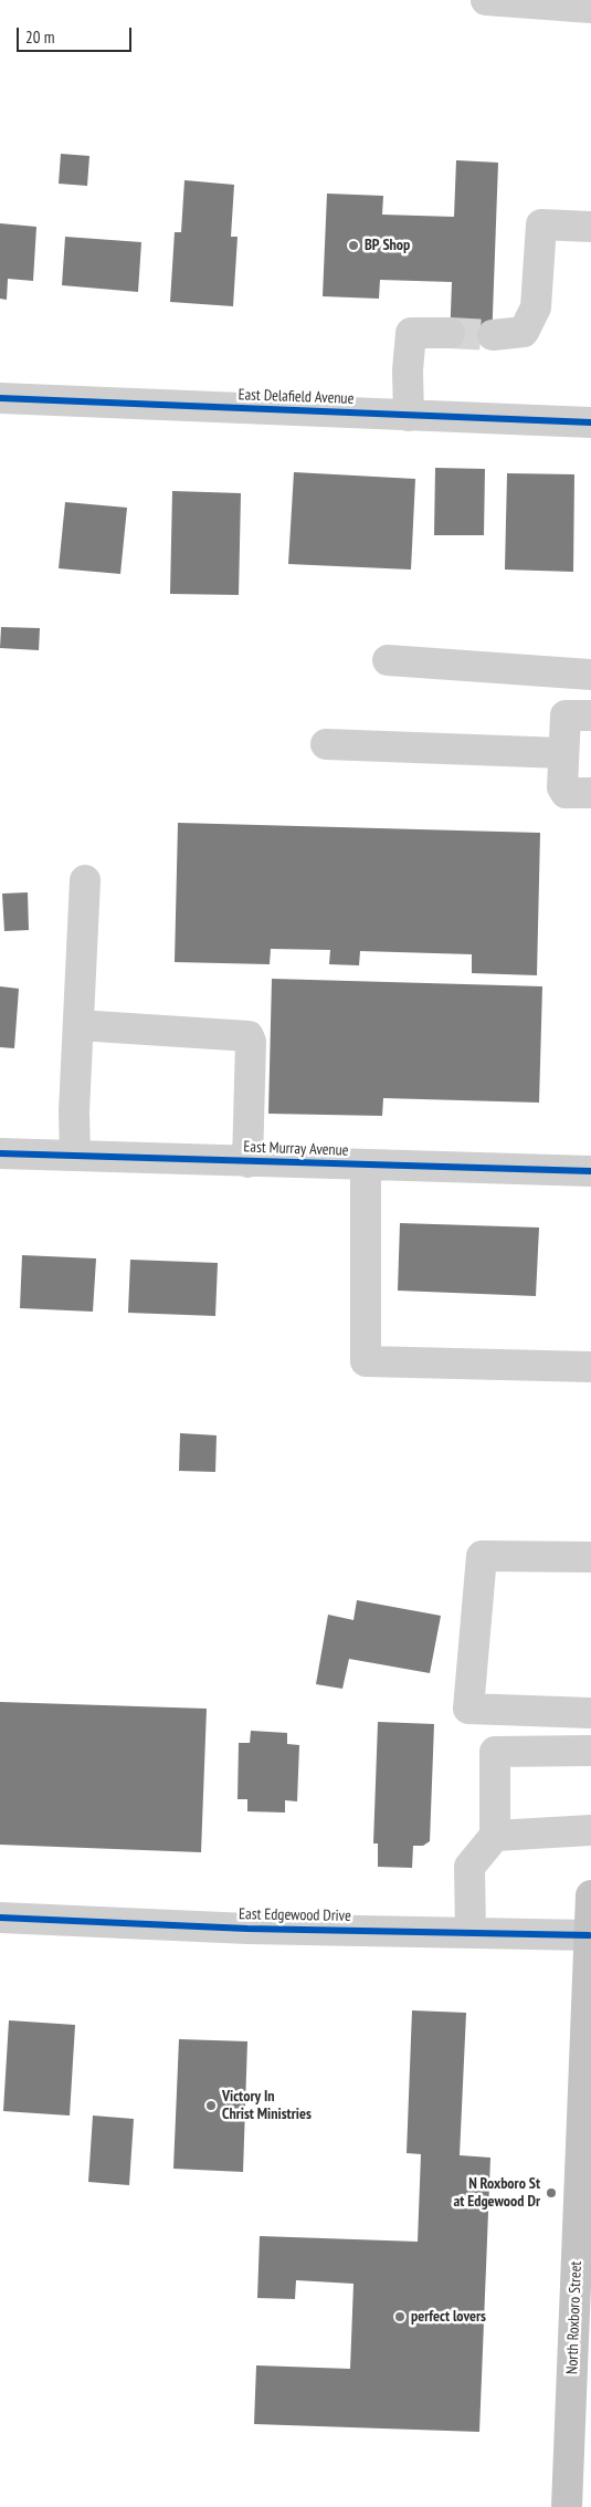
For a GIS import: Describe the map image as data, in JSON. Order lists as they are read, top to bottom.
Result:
{
  "streets": {
    "main road": ["North Roxboro Street"],
    "street": ["East Delafield Avenue", "East Murray Avenue", "East Edgewood Drive"]
  },
  "crossings": [
    ["East Edgewood Drive", "North Roxboro Street"]
  ],
  "places": [
    "BP Shop",
    "Victory In Christ Ministries",
    "N Roxboro St at Edgewood Dr",
    "perfect lovers"
  ],
  "scale_bar": "20 m"
}
